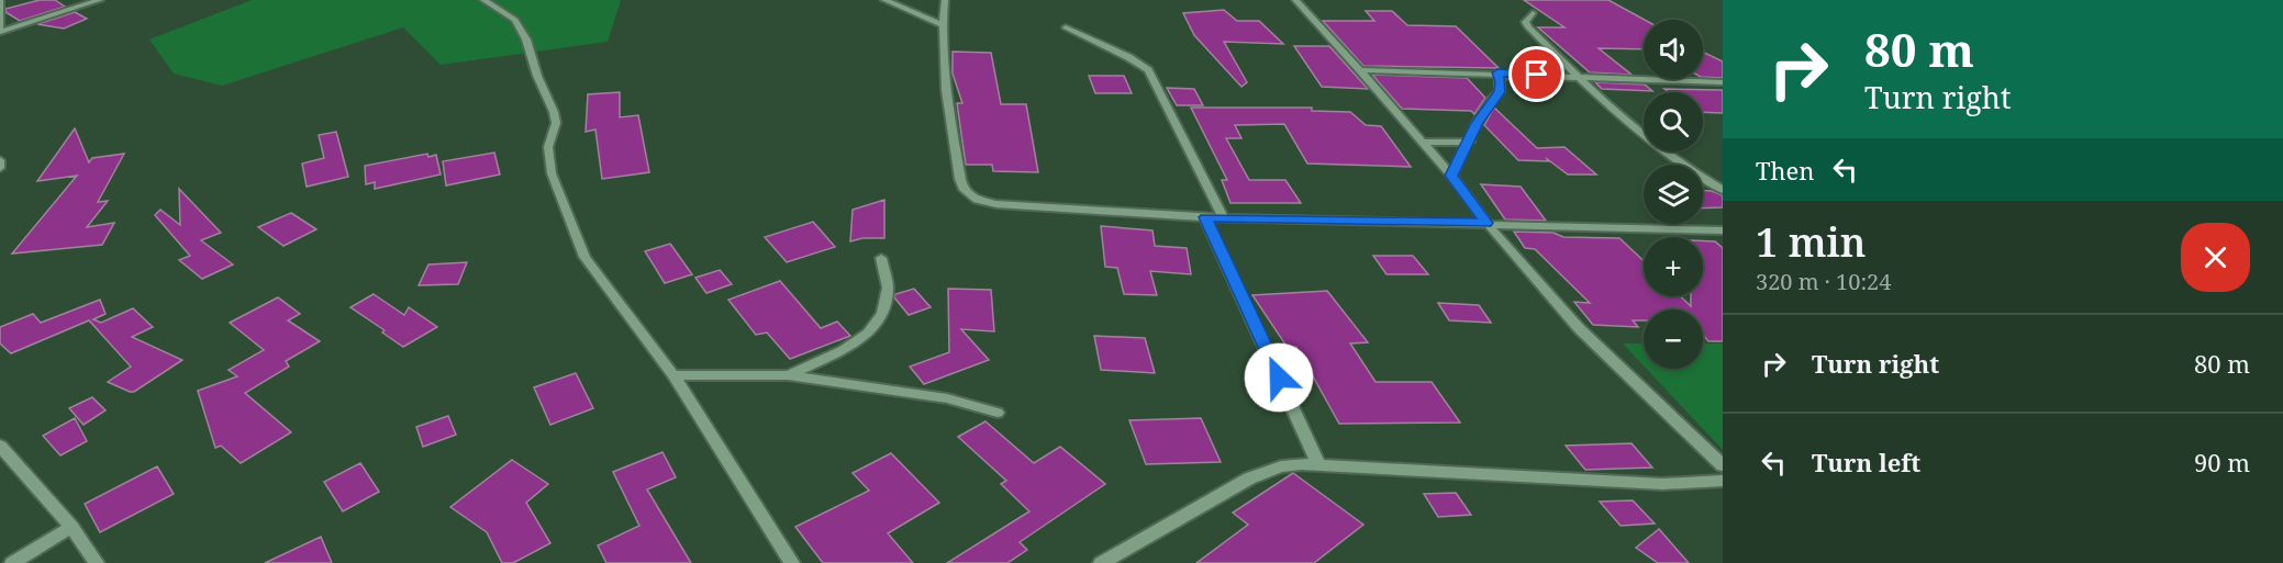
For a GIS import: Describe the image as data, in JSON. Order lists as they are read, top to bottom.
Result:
{
  "page": {
    "turn": ["80 m", "Turn right"],
    "map_buttons": ["+", "−"],
    "then": "Then",
    "heading": ["1 min", "320 m · 10:24"],
    "list": [
      {
        "name": "Turn right",
        "value": "80 m"
      },
      {
        "name": "Turn left",
        "value": "90 m"
      }
    ]
  }
}
